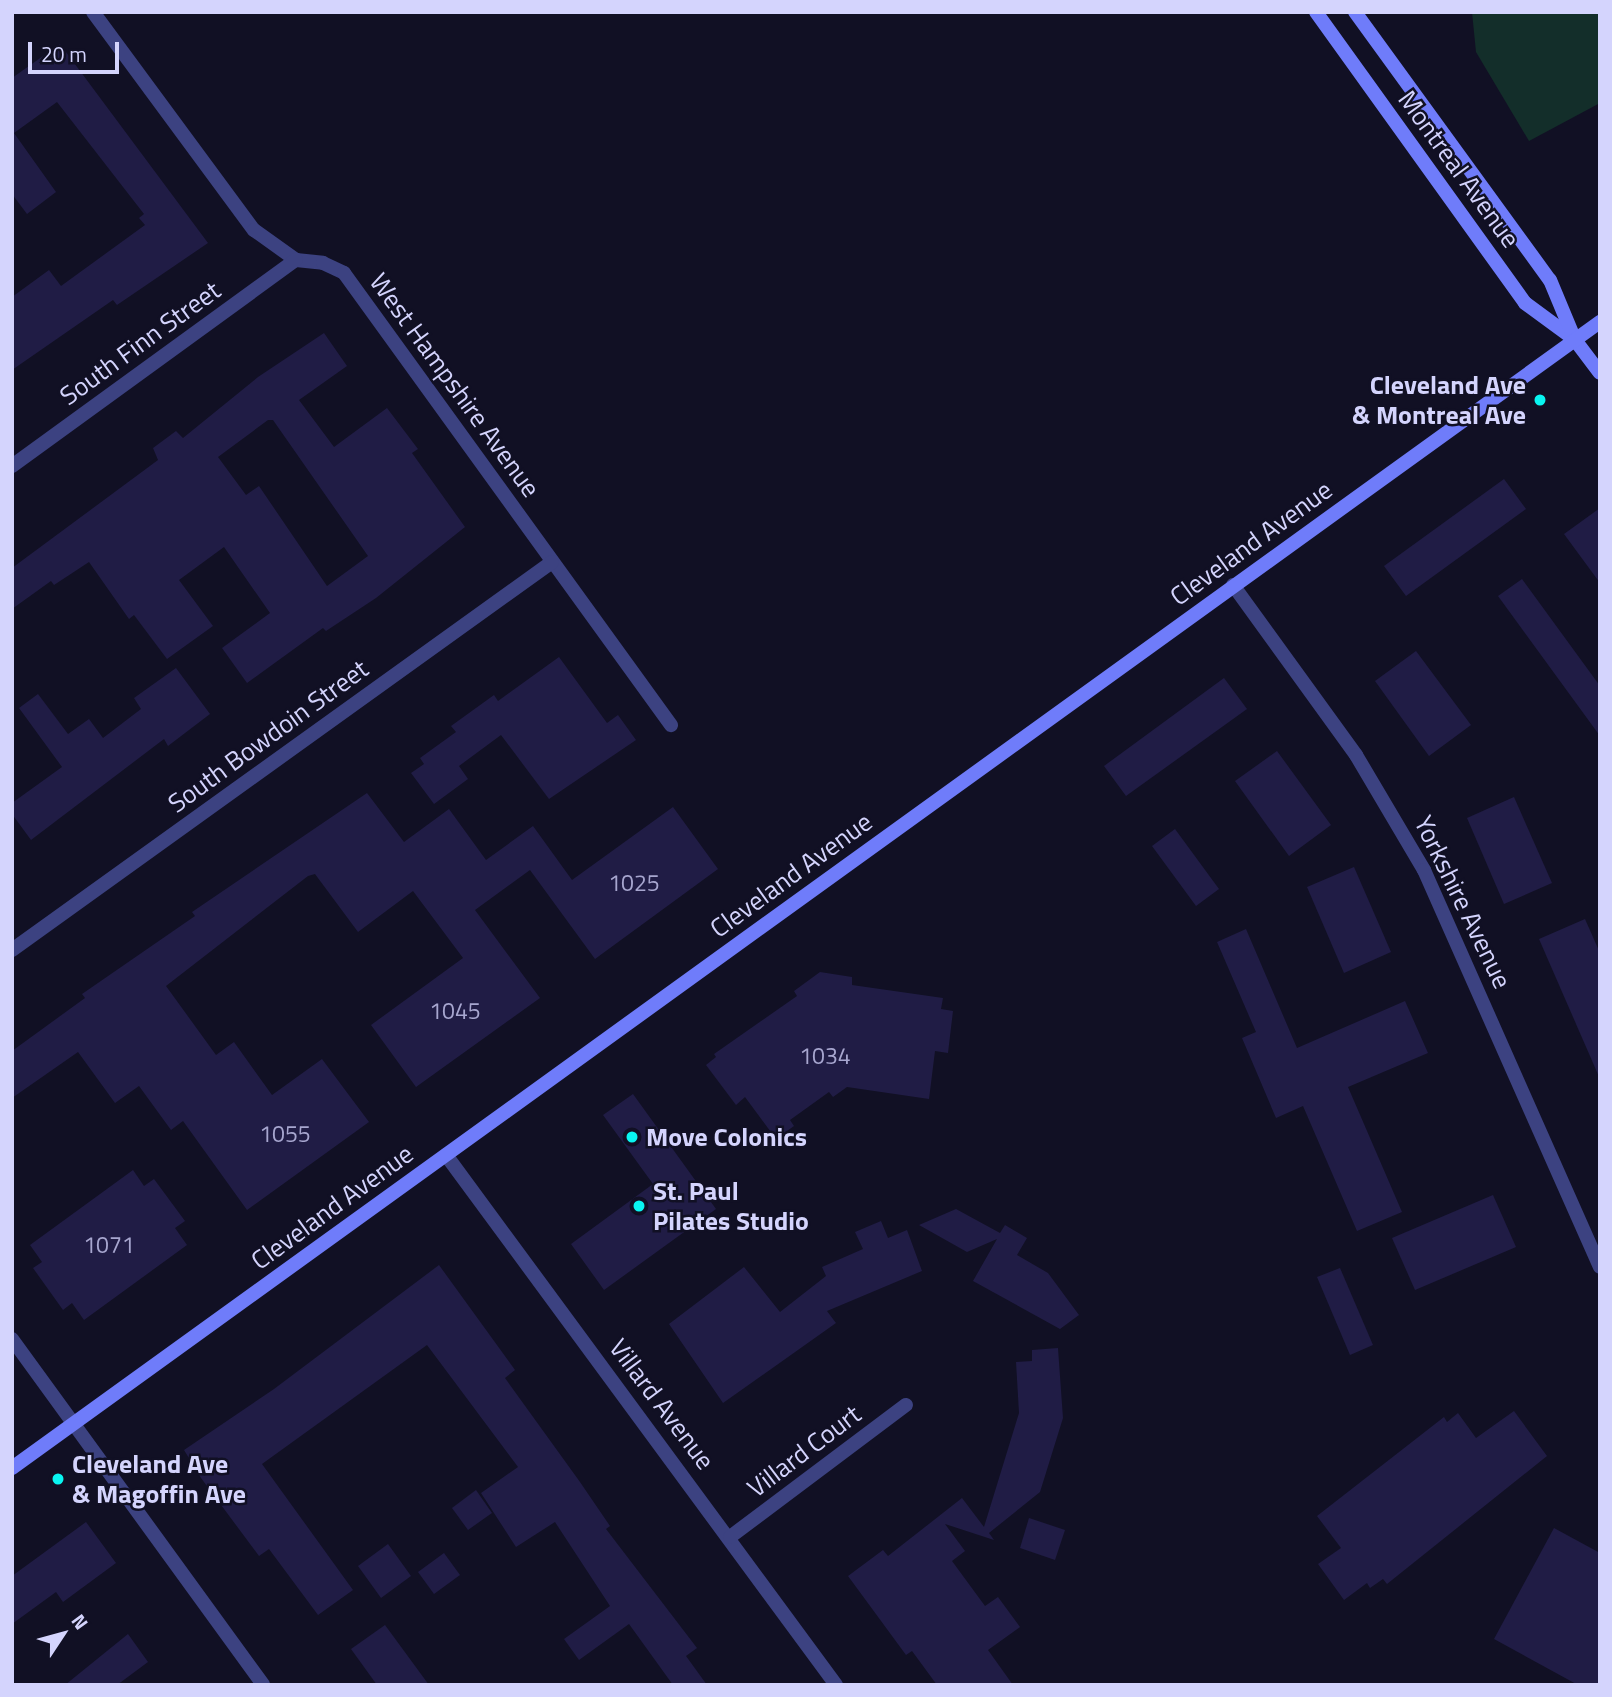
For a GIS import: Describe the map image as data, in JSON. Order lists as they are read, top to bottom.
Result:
{
  "streets": {
    "street": [
      "Montreal Avenue",
      "South Finn Street",
      "West Hampshire Avenue",
      "Cleveland Avenue",
      "South Bowdoin Street",
      "Yorkshire Avenue",
      "Villard Avenue",
      "Villard Court"
    ]
  },
  "crossings": [
    ["Montreal Avenue", "Cleveland Avenue"],
    ["South Finn Street", "West Hampshire Avenue"],
    ["West Hampshire Avenue", "South Bowdoin Street"],
    ["Cleveland Avenue", "Yorkshire Avenue"],
    ["Cleveland Avenue", "Villard Avenue"],
    ["Villard Avenue", "Villard Court"]
  ],
  "places": [
    "Cleveland Ave & Montreal Ave",
    "Move Colonics",
    "St. Paul Pilates Studio",
    "Cleveland Ave & Magoffin Ave"
  ],
  "house_numbers": [
    "1025",
    "1045",
    "1034",
    "1055",
    "1071"
  ],
  "scale_bar": "20 m",
  "north": "top right"
}
